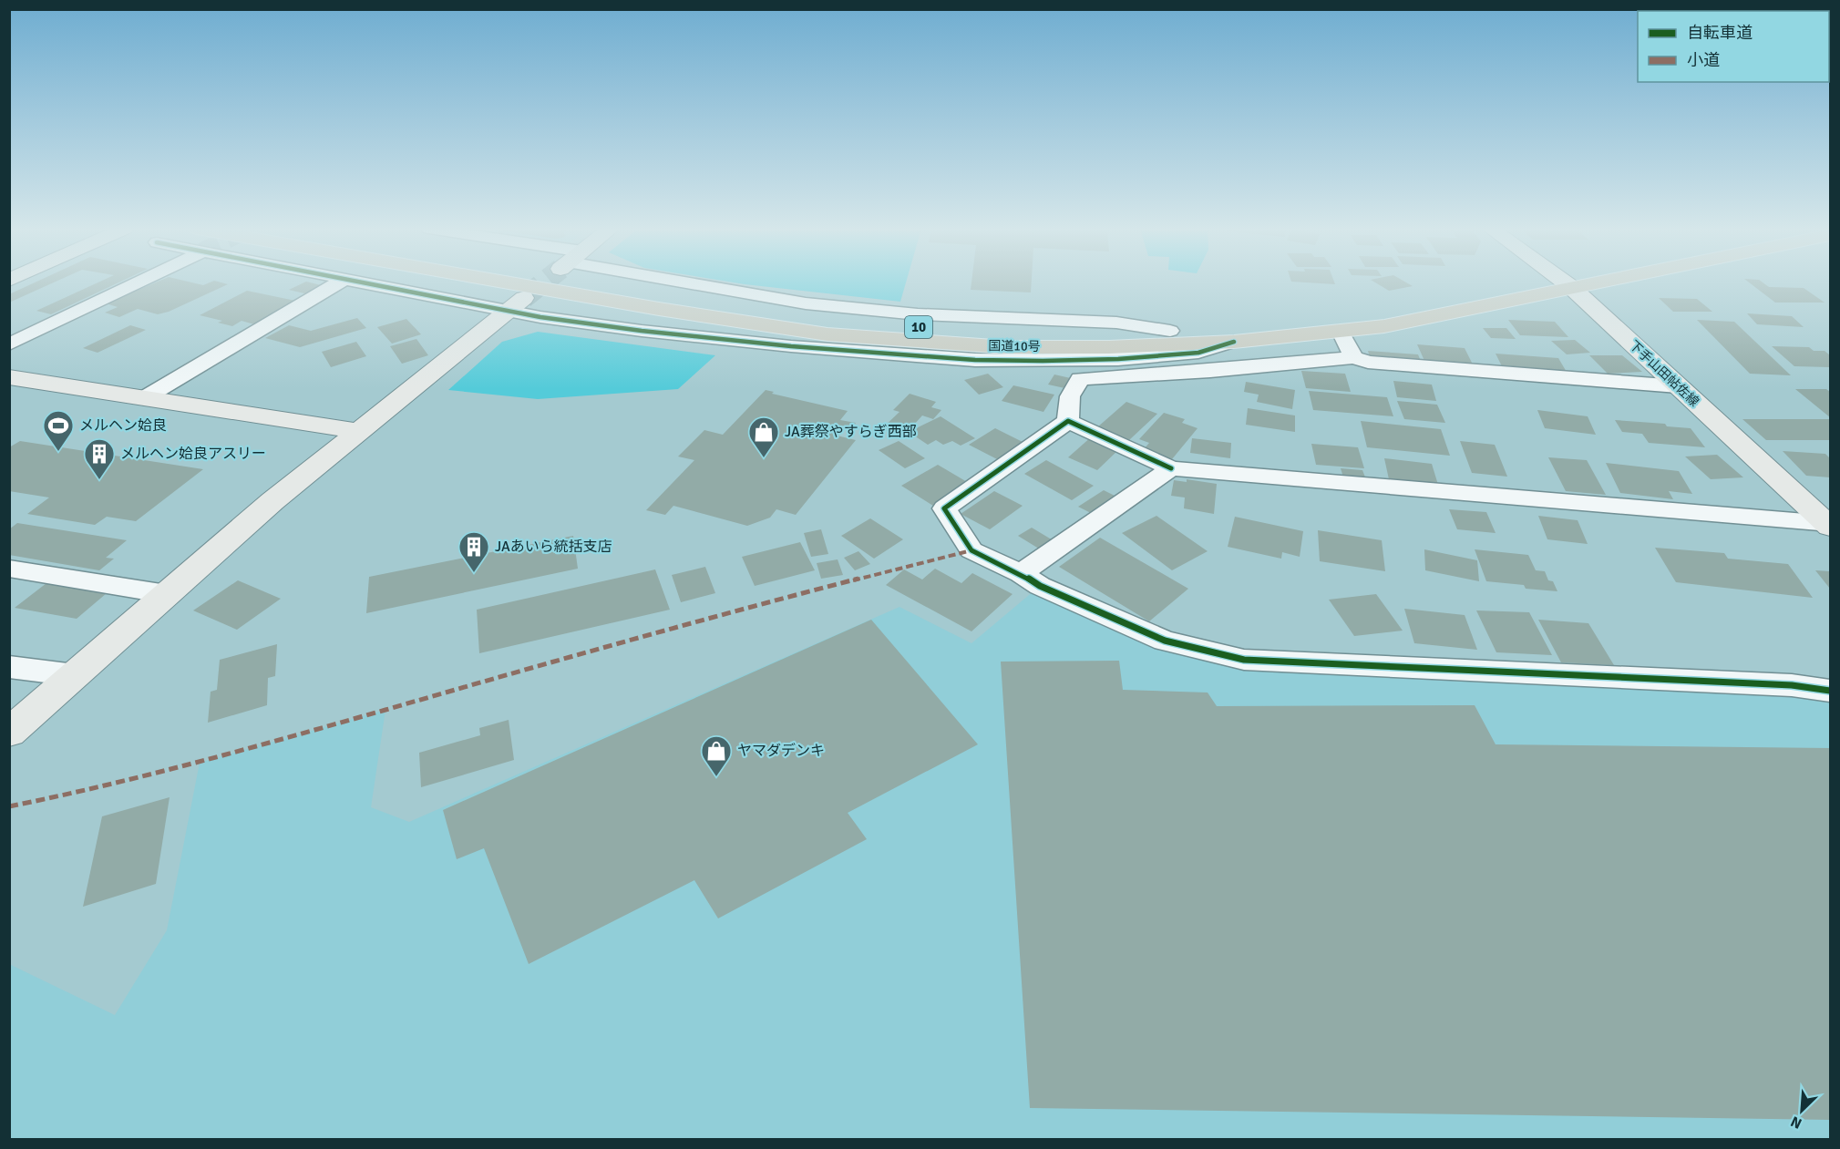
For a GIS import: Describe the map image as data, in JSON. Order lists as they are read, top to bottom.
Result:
{
  "streets": {
    "highway": ["10", "国道10号"],
    "street": ["下手山田帖佐線"]
  },
  "places": {
    "sports": ["メルヘン姶良"],
    "shop": ["JA葬祭やすらぎ西部", "ヤマダデンキ"],
    "building": ["メルヘン姶良アスリー", "JAあいら統括支店"]
  },
  "legend": ["自転車道", "小道"],
  "north": "bottom left"
}
